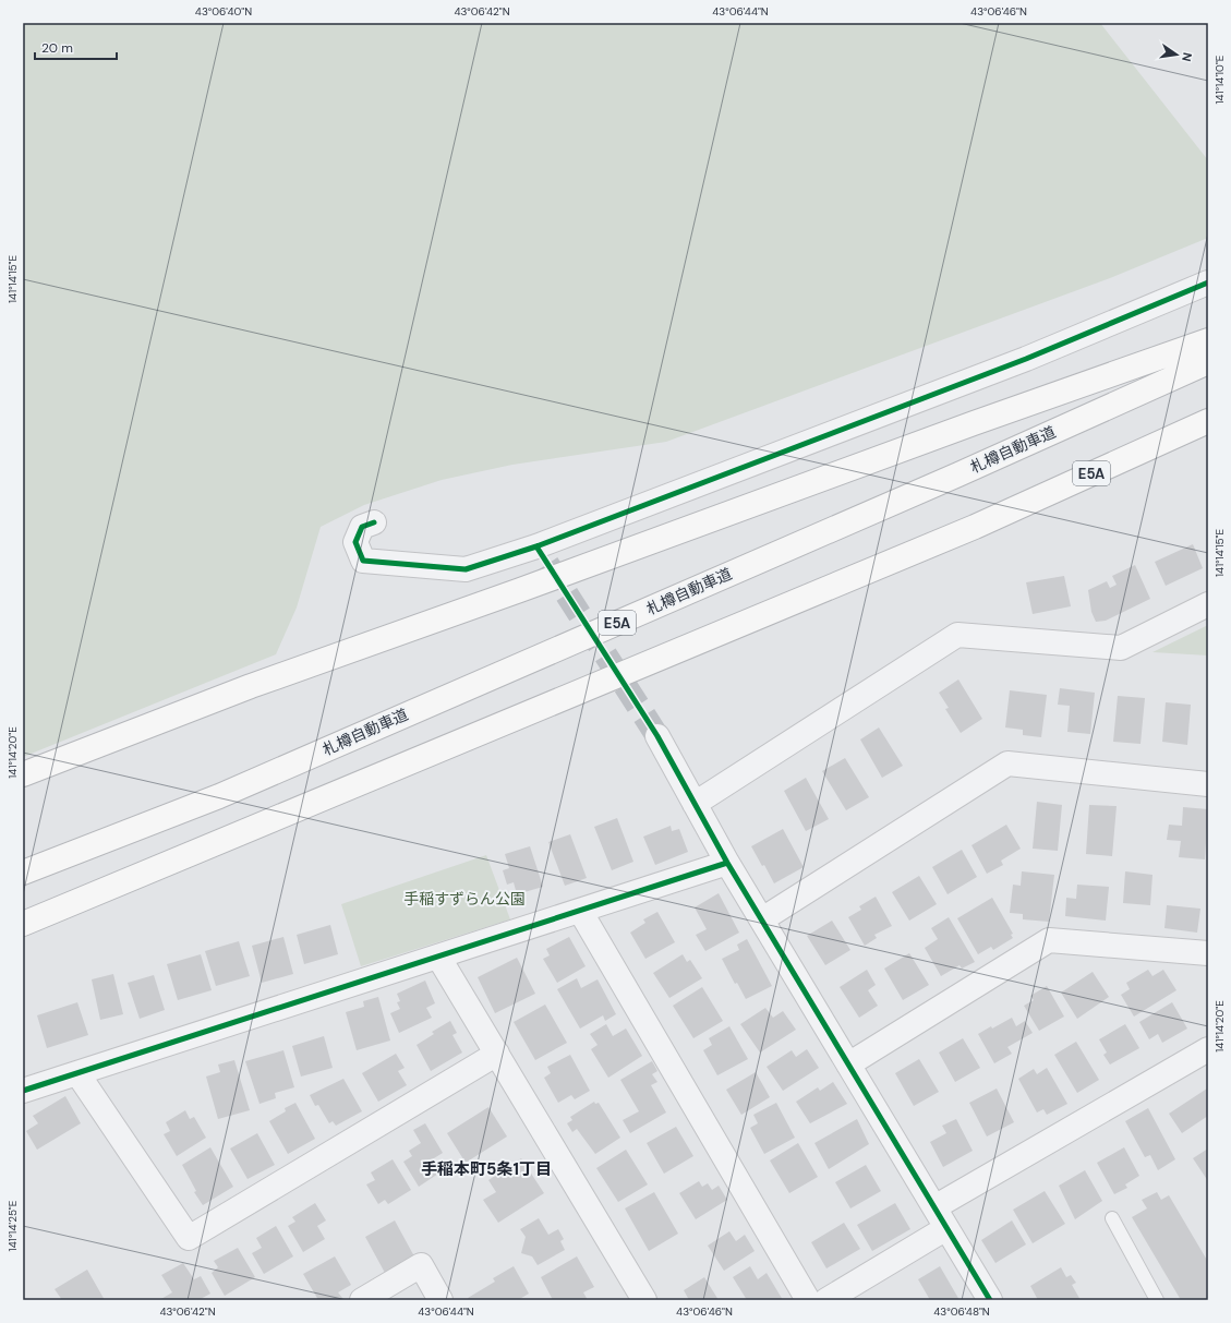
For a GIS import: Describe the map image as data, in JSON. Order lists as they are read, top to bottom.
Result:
{
  "streets": {
    "highway": ["札樽自動車道", "E5A"]
  },
  "districts": ["手稲本町5条1丁目"],
  "parks": ["手稲すずらん公園"],
  "scale_bar": "20 m",
  "north": "right",
  "coordinates": [
    "43°06'40\"N",
    "43°06'42\"N",
    "43°06'44\"N",
    "43°06'46\"N",
    "141°14'10\"E",
    "141°14'15\"E",
    "141°14'20\"E",
    "141°14'25\"E",
    "43°06'48\"N"
  ]
}
